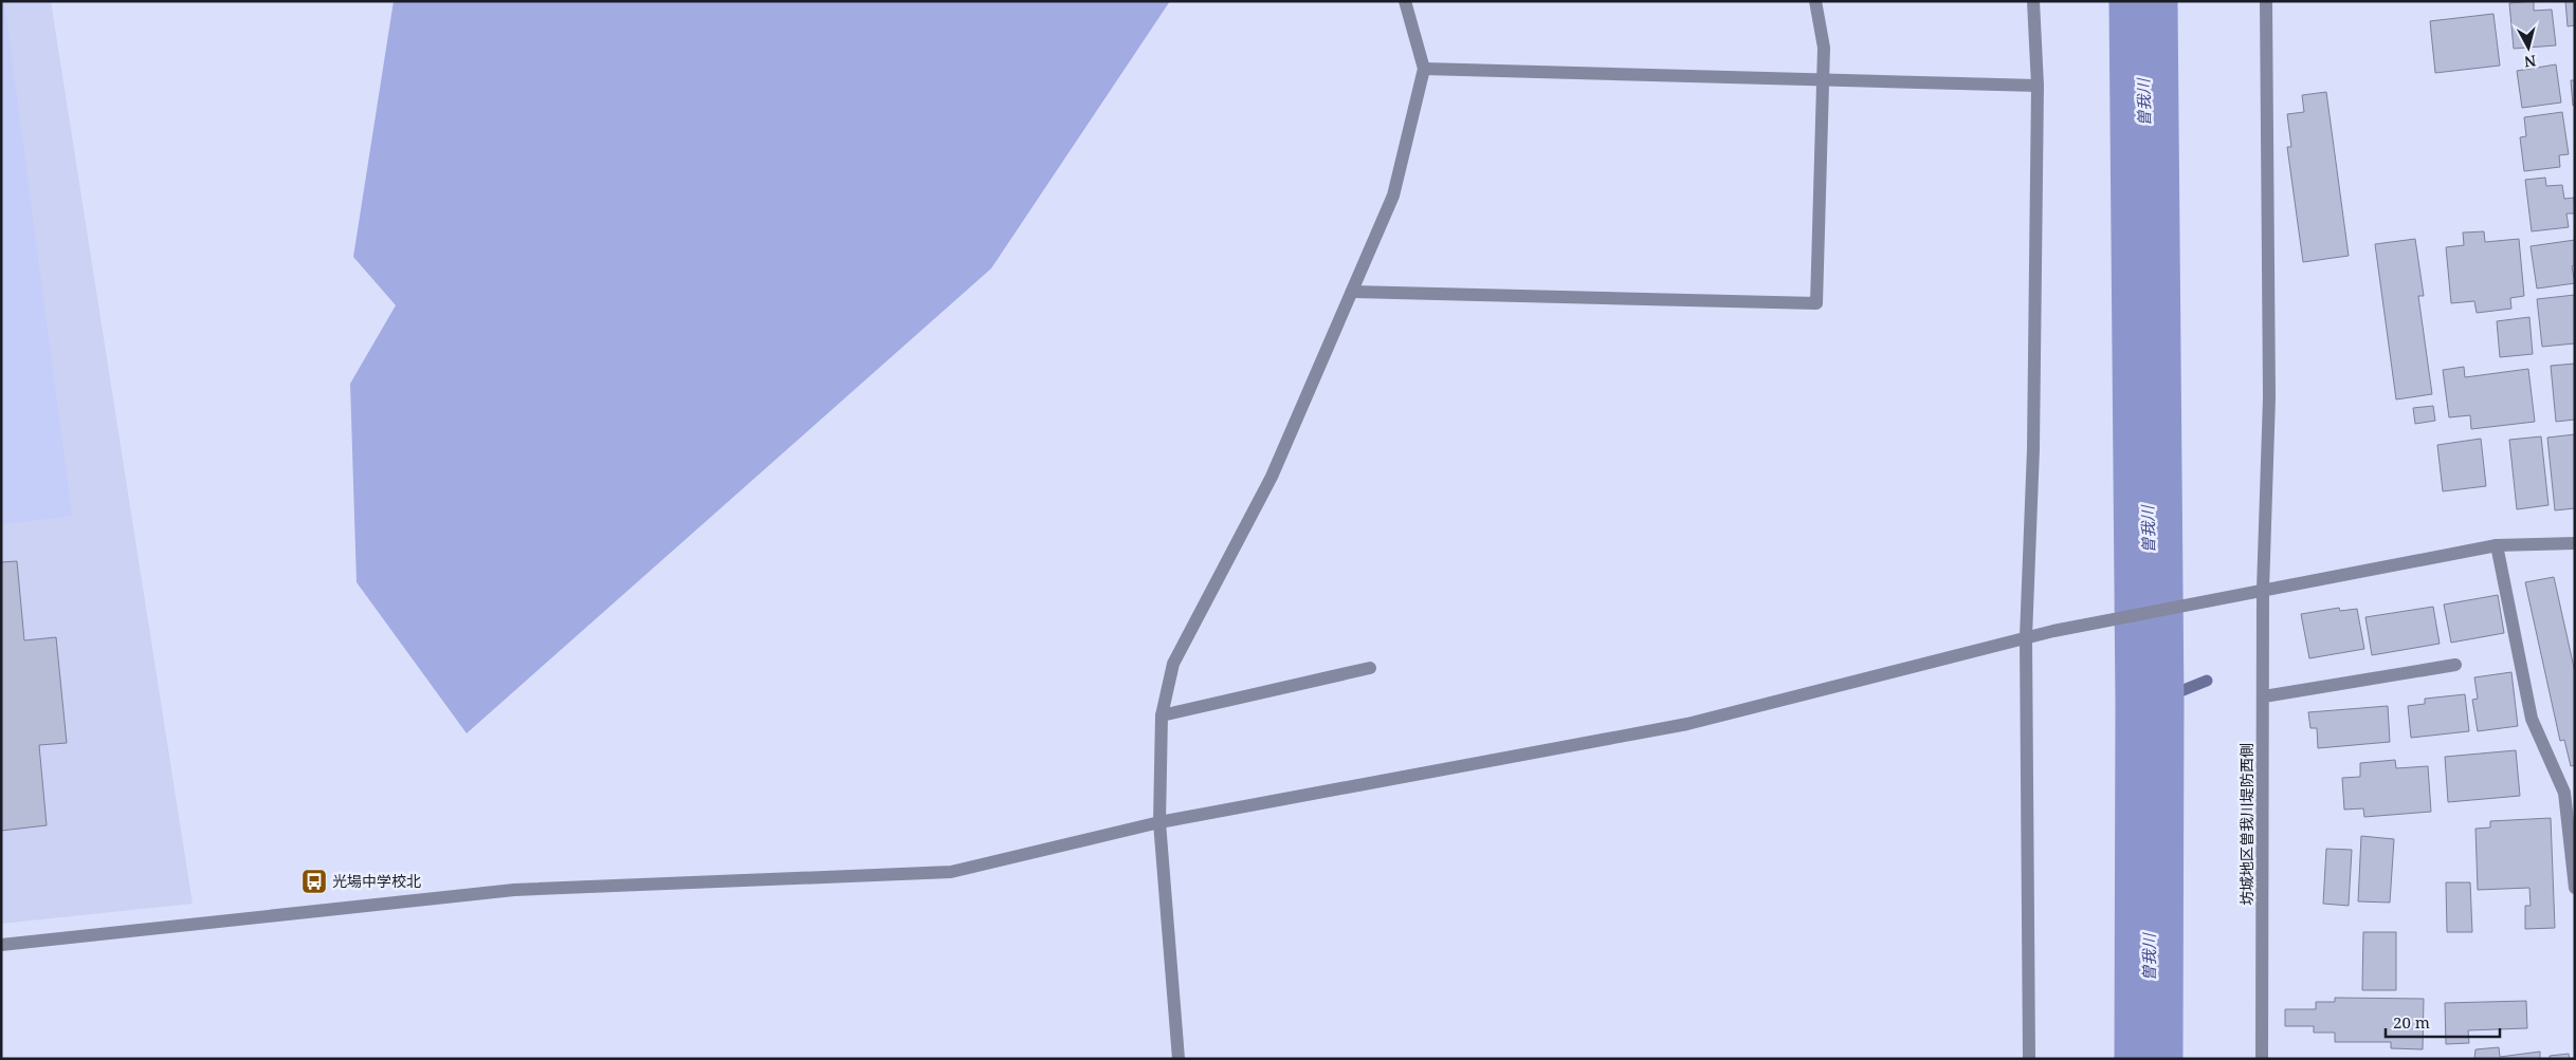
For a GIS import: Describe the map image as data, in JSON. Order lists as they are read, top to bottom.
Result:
{
  "streets": {
    "street": ["坊城地区曽我川堤防西側"]
  },
  "water": ["曽我川"],
  "places": {
    "bus stop": ["光場中学校北"]
  },
  "scale_bar": "20 m",
  "north": "bottom"
}
